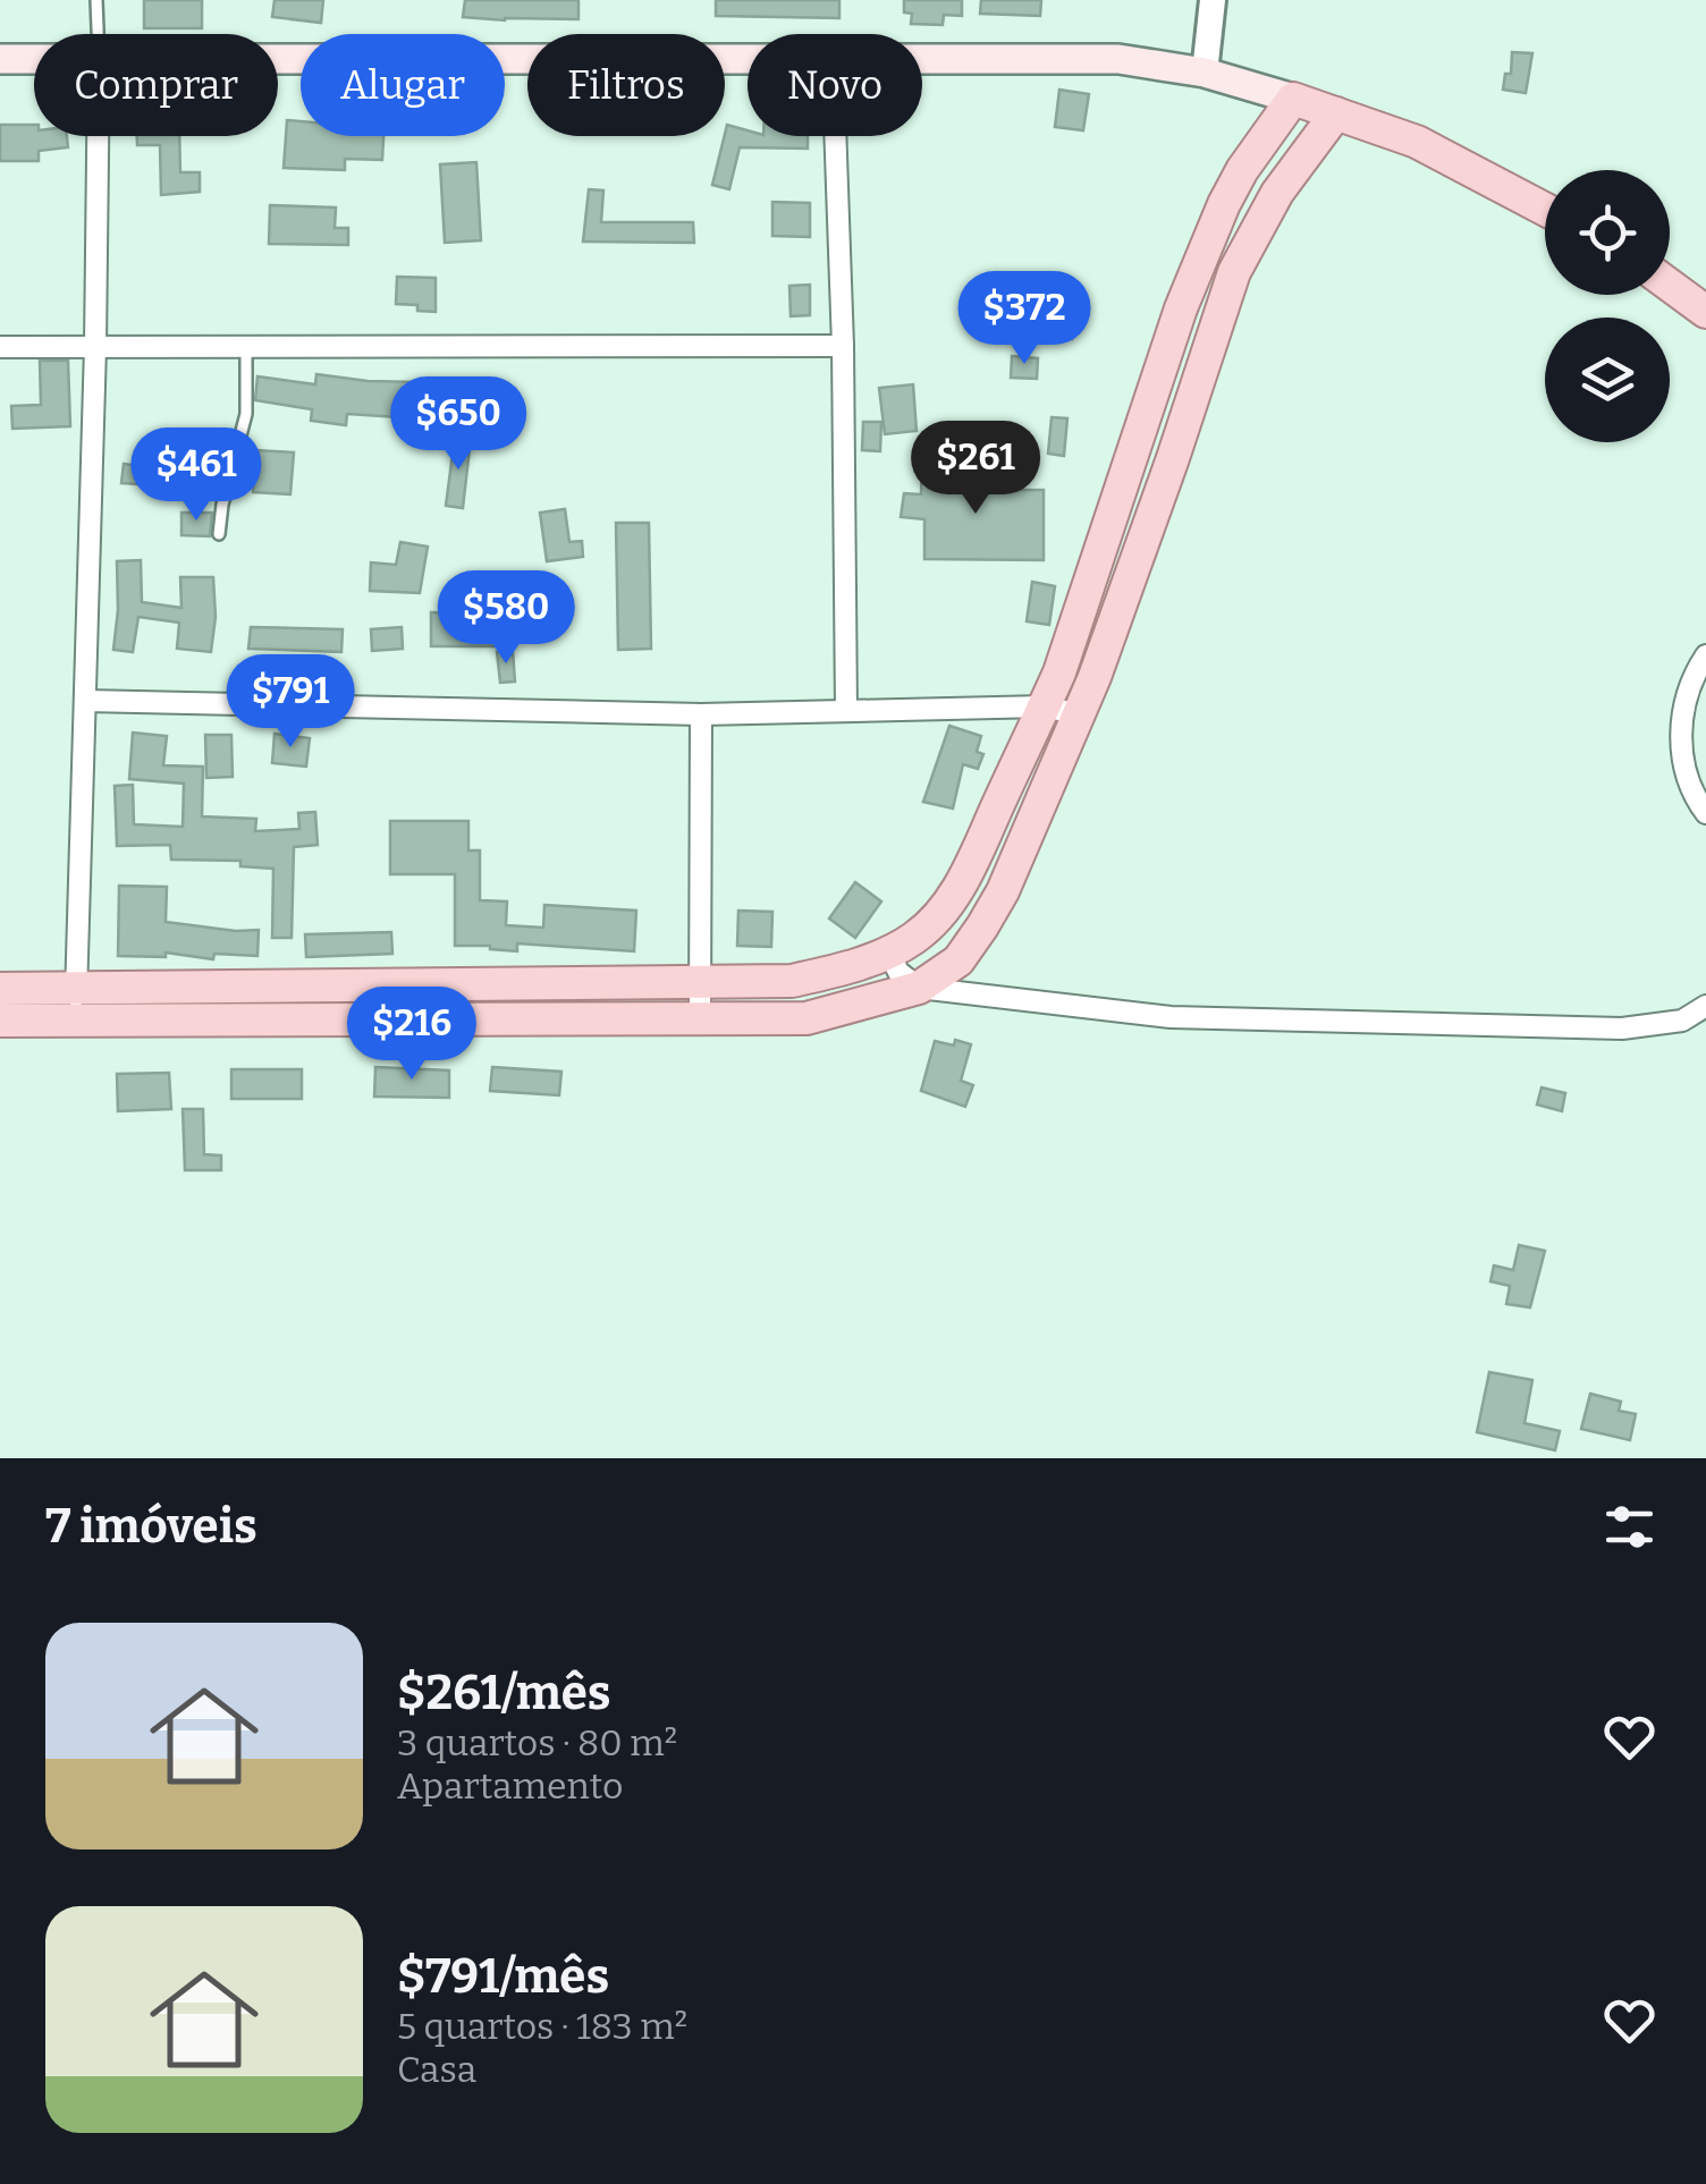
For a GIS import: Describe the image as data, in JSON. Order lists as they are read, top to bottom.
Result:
{
  "page": {
    "chip": [
      "Comprar",
      "Alugar",
      "Filtros",
      "Novo"
    ],
    "price": [
      "$372",
      "$650",
      "$261",
      "$461",
      "$580",
      "$791",
      "$216"
    ],
    "heading": "7 imóveis",
    "list": [
      {
        "name": "$261/mês",
        "note": "3 quartos · 80 m² · Apartamento"
      },
      {
        "name": "$791/mês",
        "note": "5 quartos · 183 m² · Casa"
      }
    ]
  }
}
